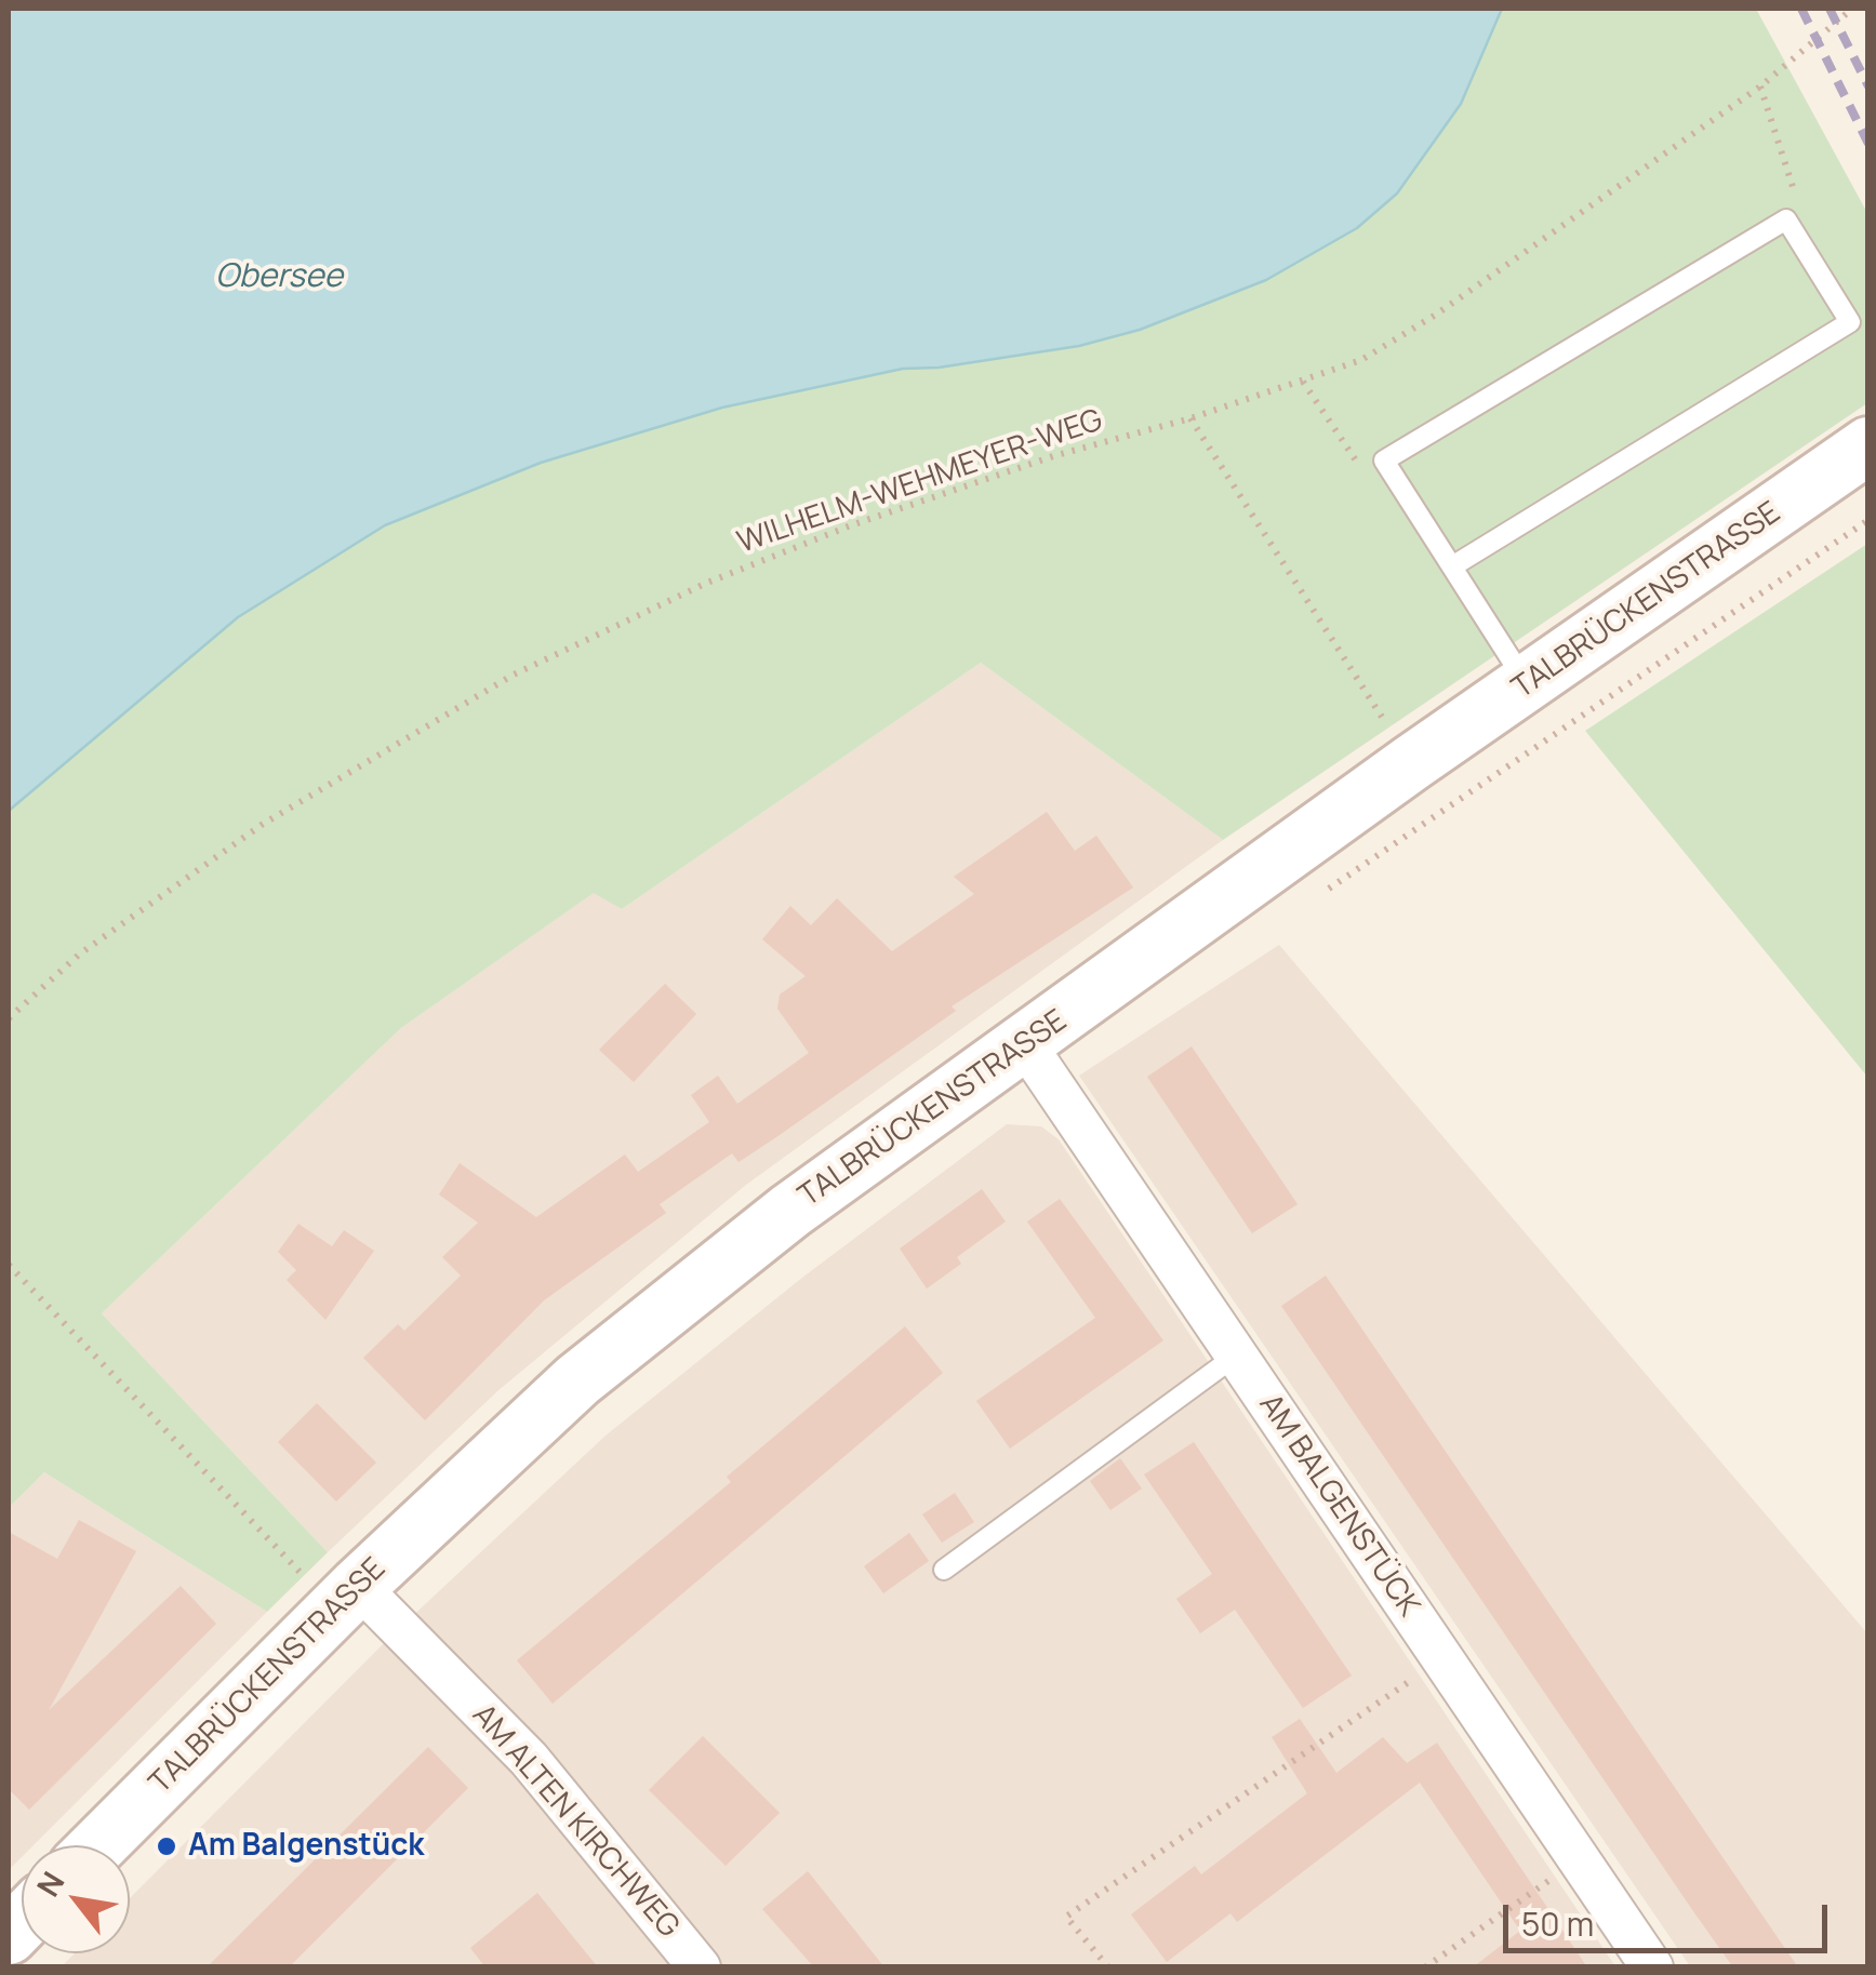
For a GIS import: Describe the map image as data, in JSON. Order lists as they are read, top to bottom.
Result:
{
  "streets": {
    "main road": ["TALBRÜCKENSTRASSE"],
    "street": ["AM BALGENSTÜCK", "AM ALTEN KIRCHWEG"],
    "path": ["WILHELM-WEHMEYER-WEG"]
  },
  "crossings": [
    ["TALBRÜCKENSTRASSE", "AM BALGENSTÜCK"],
    ["TALBRÜCKENSTRASSE", "AM ALTEN KIRCHWEG"]
  ],
  "water": ["Obersee"],
  "places": ["Am Balgenstück"],
  "scale_bar": "50 m",
  "north": "top left"
}
